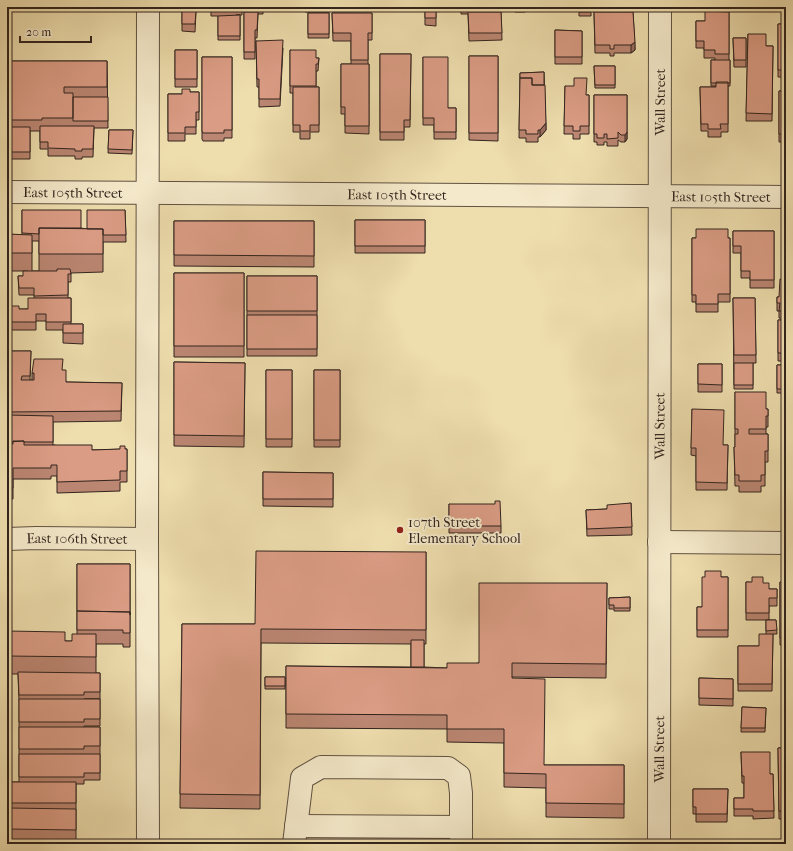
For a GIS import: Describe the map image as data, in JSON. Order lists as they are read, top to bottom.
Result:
{
  "streets": {
    "street": ["Wall Street", "East 105th Street", "East 106th Street"]
  },
  "crossings": [
    ["Wall Street", "East 105th Street"]
  ],
  "places": ["107th Street Elementary School"],
  "scale_bar": "20 m"
}
